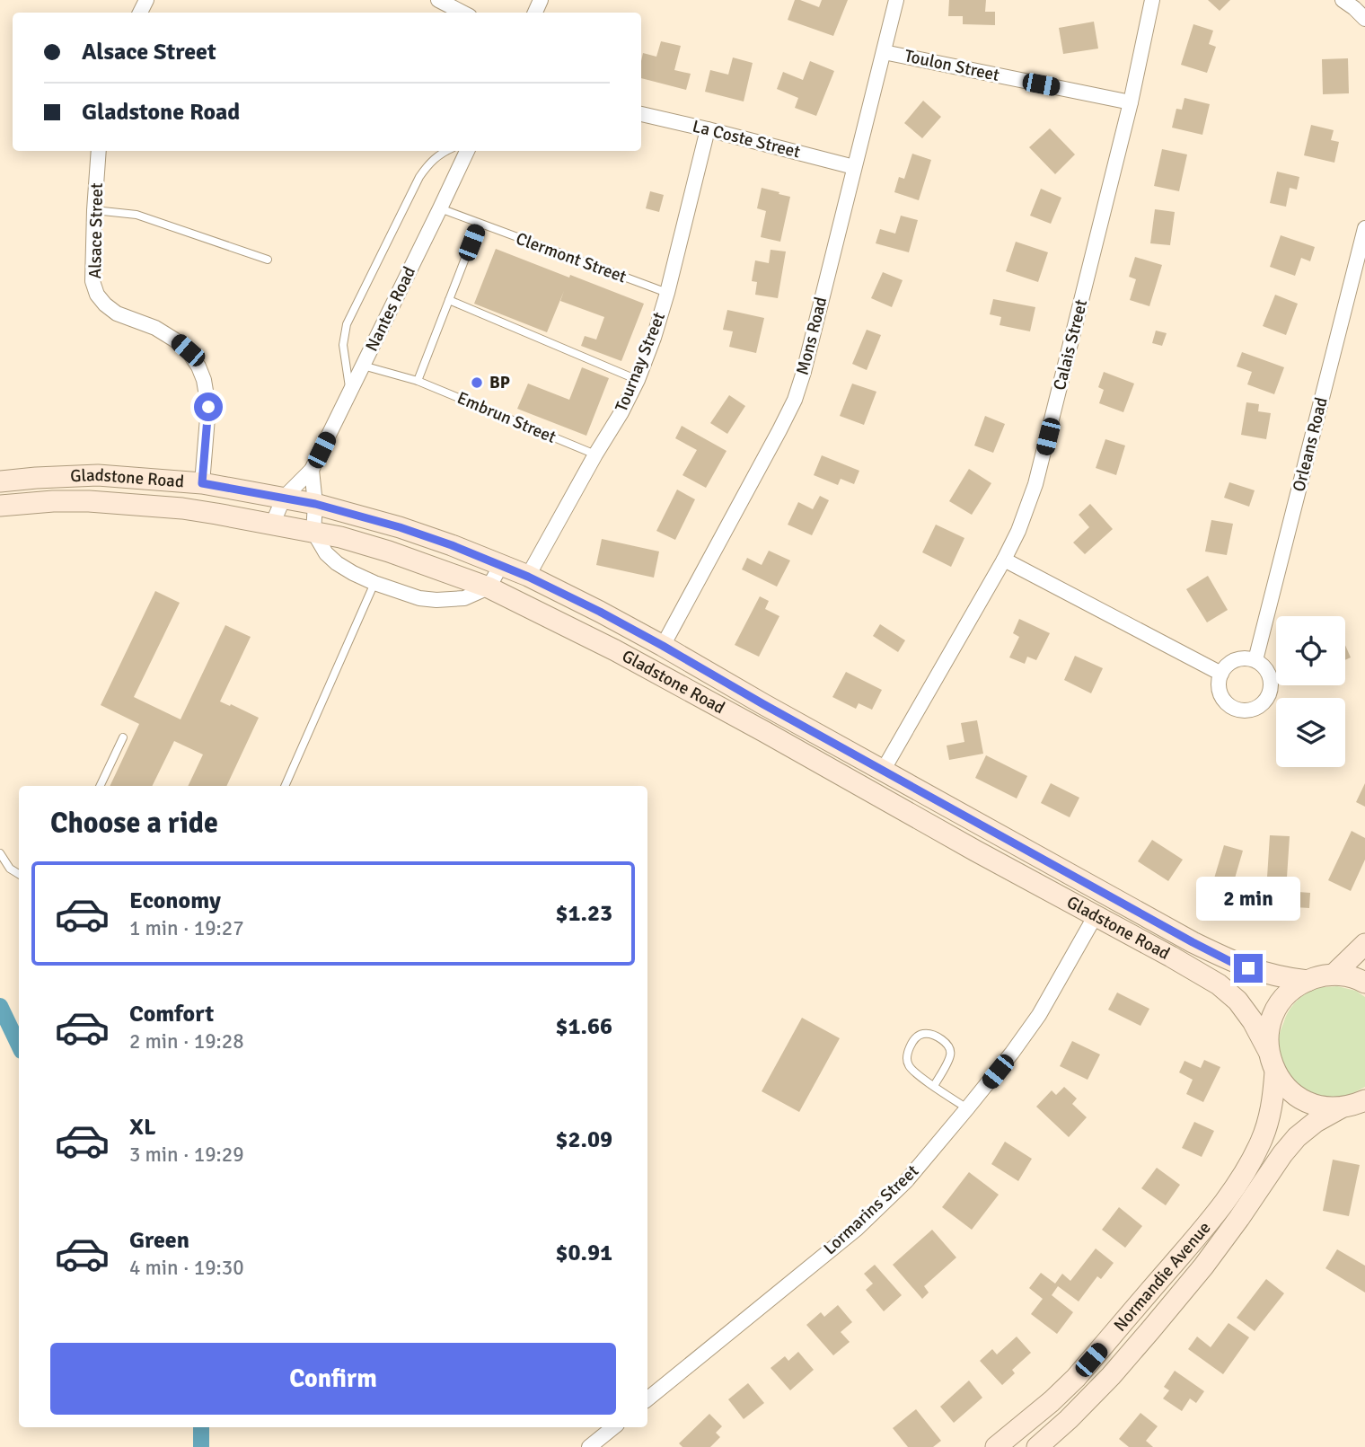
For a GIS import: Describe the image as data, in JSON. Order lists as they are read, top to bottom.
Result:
{
  "streets": {
    "street": [
      "Toulon Street",
      "La Coste Street",
      "Alsace Street",
      "Nantes Road",
      "Mons Road",
      "Calais Street",
      "Tournay Street",
      "Orleans Road",
      "Gladstone Road",
      "Lormarins Street",
      "Normandie Avenue"
    ],
    "lane": ["Clermont Street", "Embrun Street"]
  },
  "crossings": [
    ["Toulon Street", "Mons Road"],
    ["Toulon Street", "Calais Street"],
    ["La Coste Street", "Mons Road"],
    ["La Coste Street", "Tournay Street"],
    ["Alsace Street", "Gladstone Road"],
    ["Clermont Street", "Nantes Road"],
    ["Clermont Street", "Tournay Street"],
    ["Nantes Road", "Embrun Street"],
    ["Nantes Road", "Gladstone Road"],
    ["Mons Road", "Gladstone Road"],
    ["Calais Street", "Gladstone Road"],
    ["Tournay Street", "Embrun Street"],
    ["Tournay Street", "Gladstone Road"],
    ["Gladstone Road", "Lormarins Street"]
  ],
  "places": ["BP"],
  "page": {
    "banner": ["Alsace Street", "Gladstone Road"],
    "heading": "Choose a ride",
    "list": [
      {
        "name": "Economy",
        "note": "1 min · 19:27",
        "value": "$1.23"
      },
      {
        "name": "Comfort",
        "note": "2 min · 19:28",
        "value": "$1.66"
      },
      {
        "name": "XL",
        "note": "3 min · 19:29",
        "value": "$2.09"
      },
      {
        "name": "Green",
        "note": "4 min · 19:30",
        "value": "$0.91"
      }
    ],
    "bubble": "2 min",
    "buttons": "Confirm"
  }
}
